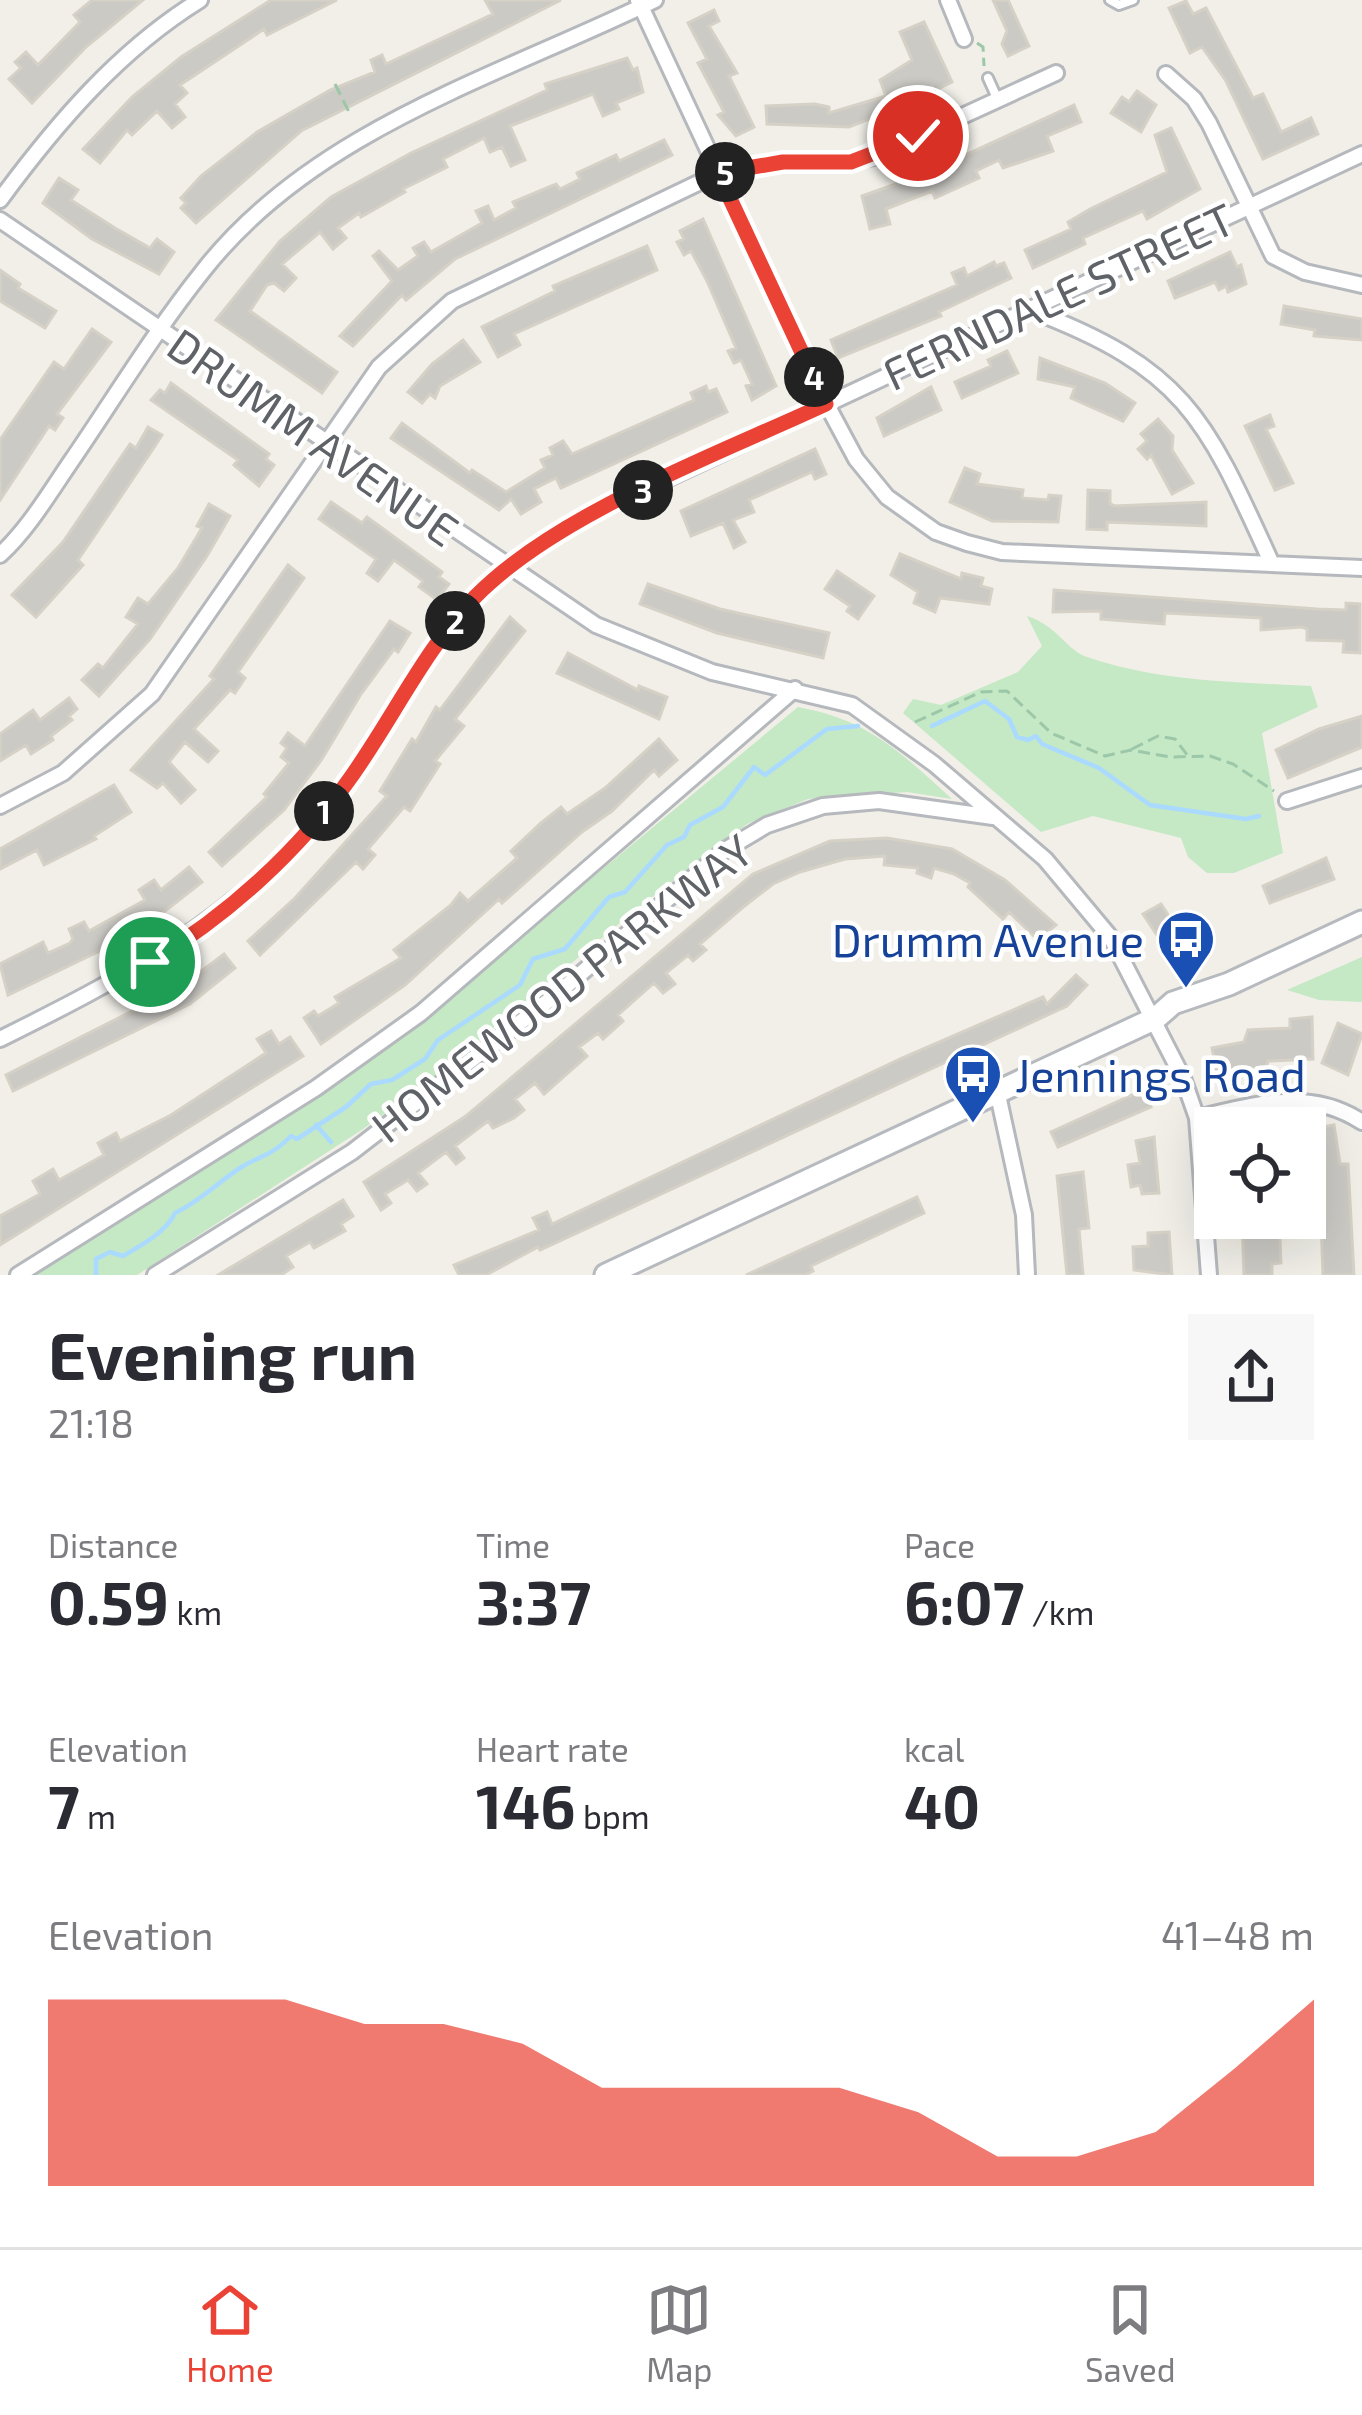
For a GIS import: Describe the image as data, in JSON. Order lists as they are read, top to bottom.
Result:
{
  "streets": {
    "street": ["FERNDALE STREET", "DRUMM AVENUE", "HOMEWOOD PARKWAY"]
  },
  "crossings": [
    ["FERNDALE STREET", "DRUMM AVENUE"],
    ["DRUMM AVENUE", "HOMEWOOD PARKWAY"]
  ],
  "places": {
    "bus stop": ["Drumm Avenue", "Jennings Road"]
  },
  "page": {
    "pins": [
      "5",
      "4",
      "3",
      "2",
      "1"
    ],
    "heading": ["Evening run", "21:18"],
    "stats": [
      ["Distance", "0.59 km"],
      ["Time", "3:37"],
      ["Pace", "6:07 /km"],
      ["Elevation", "7 m"],
      ["Heart rate", "146 bpm"],
      ["kcal", "40"]
    ],
    "chart": ["Elevation", "41–48 m"],
    "tabs": ["Home", "Map", "Saved"]
  }
}
